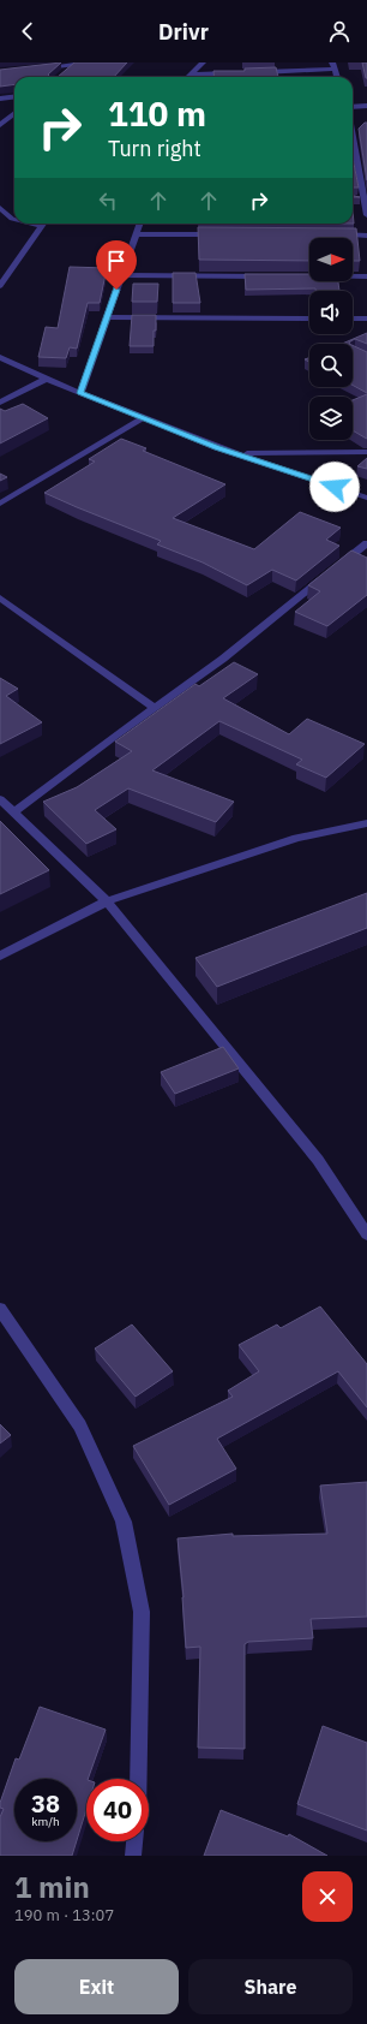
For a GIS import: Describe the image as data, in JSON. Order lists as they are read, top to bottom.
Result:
{
  "north": "right",
  "page": {
    "header": "Drivr",
    "turn": ["110 m", "Turn right"],
    "speed": "38 km/h",
    "limit": "40",
    "heading": ["1 min", "190 m · 13:07"],
    "buttons": ["Exit", "Share"]
  }
}
